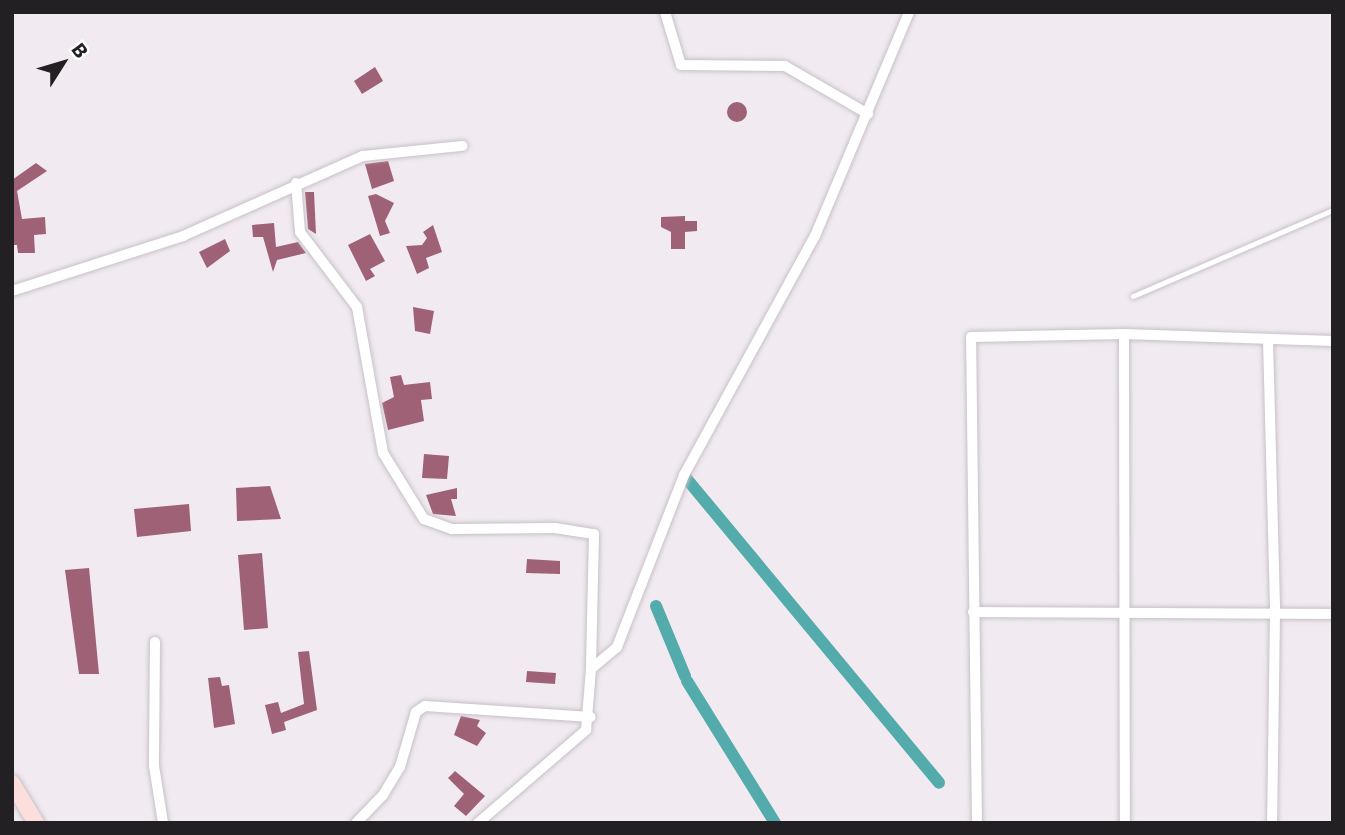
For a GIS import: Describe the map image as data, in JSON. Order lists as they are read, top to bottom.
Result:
{
  "north": "top right"
}
